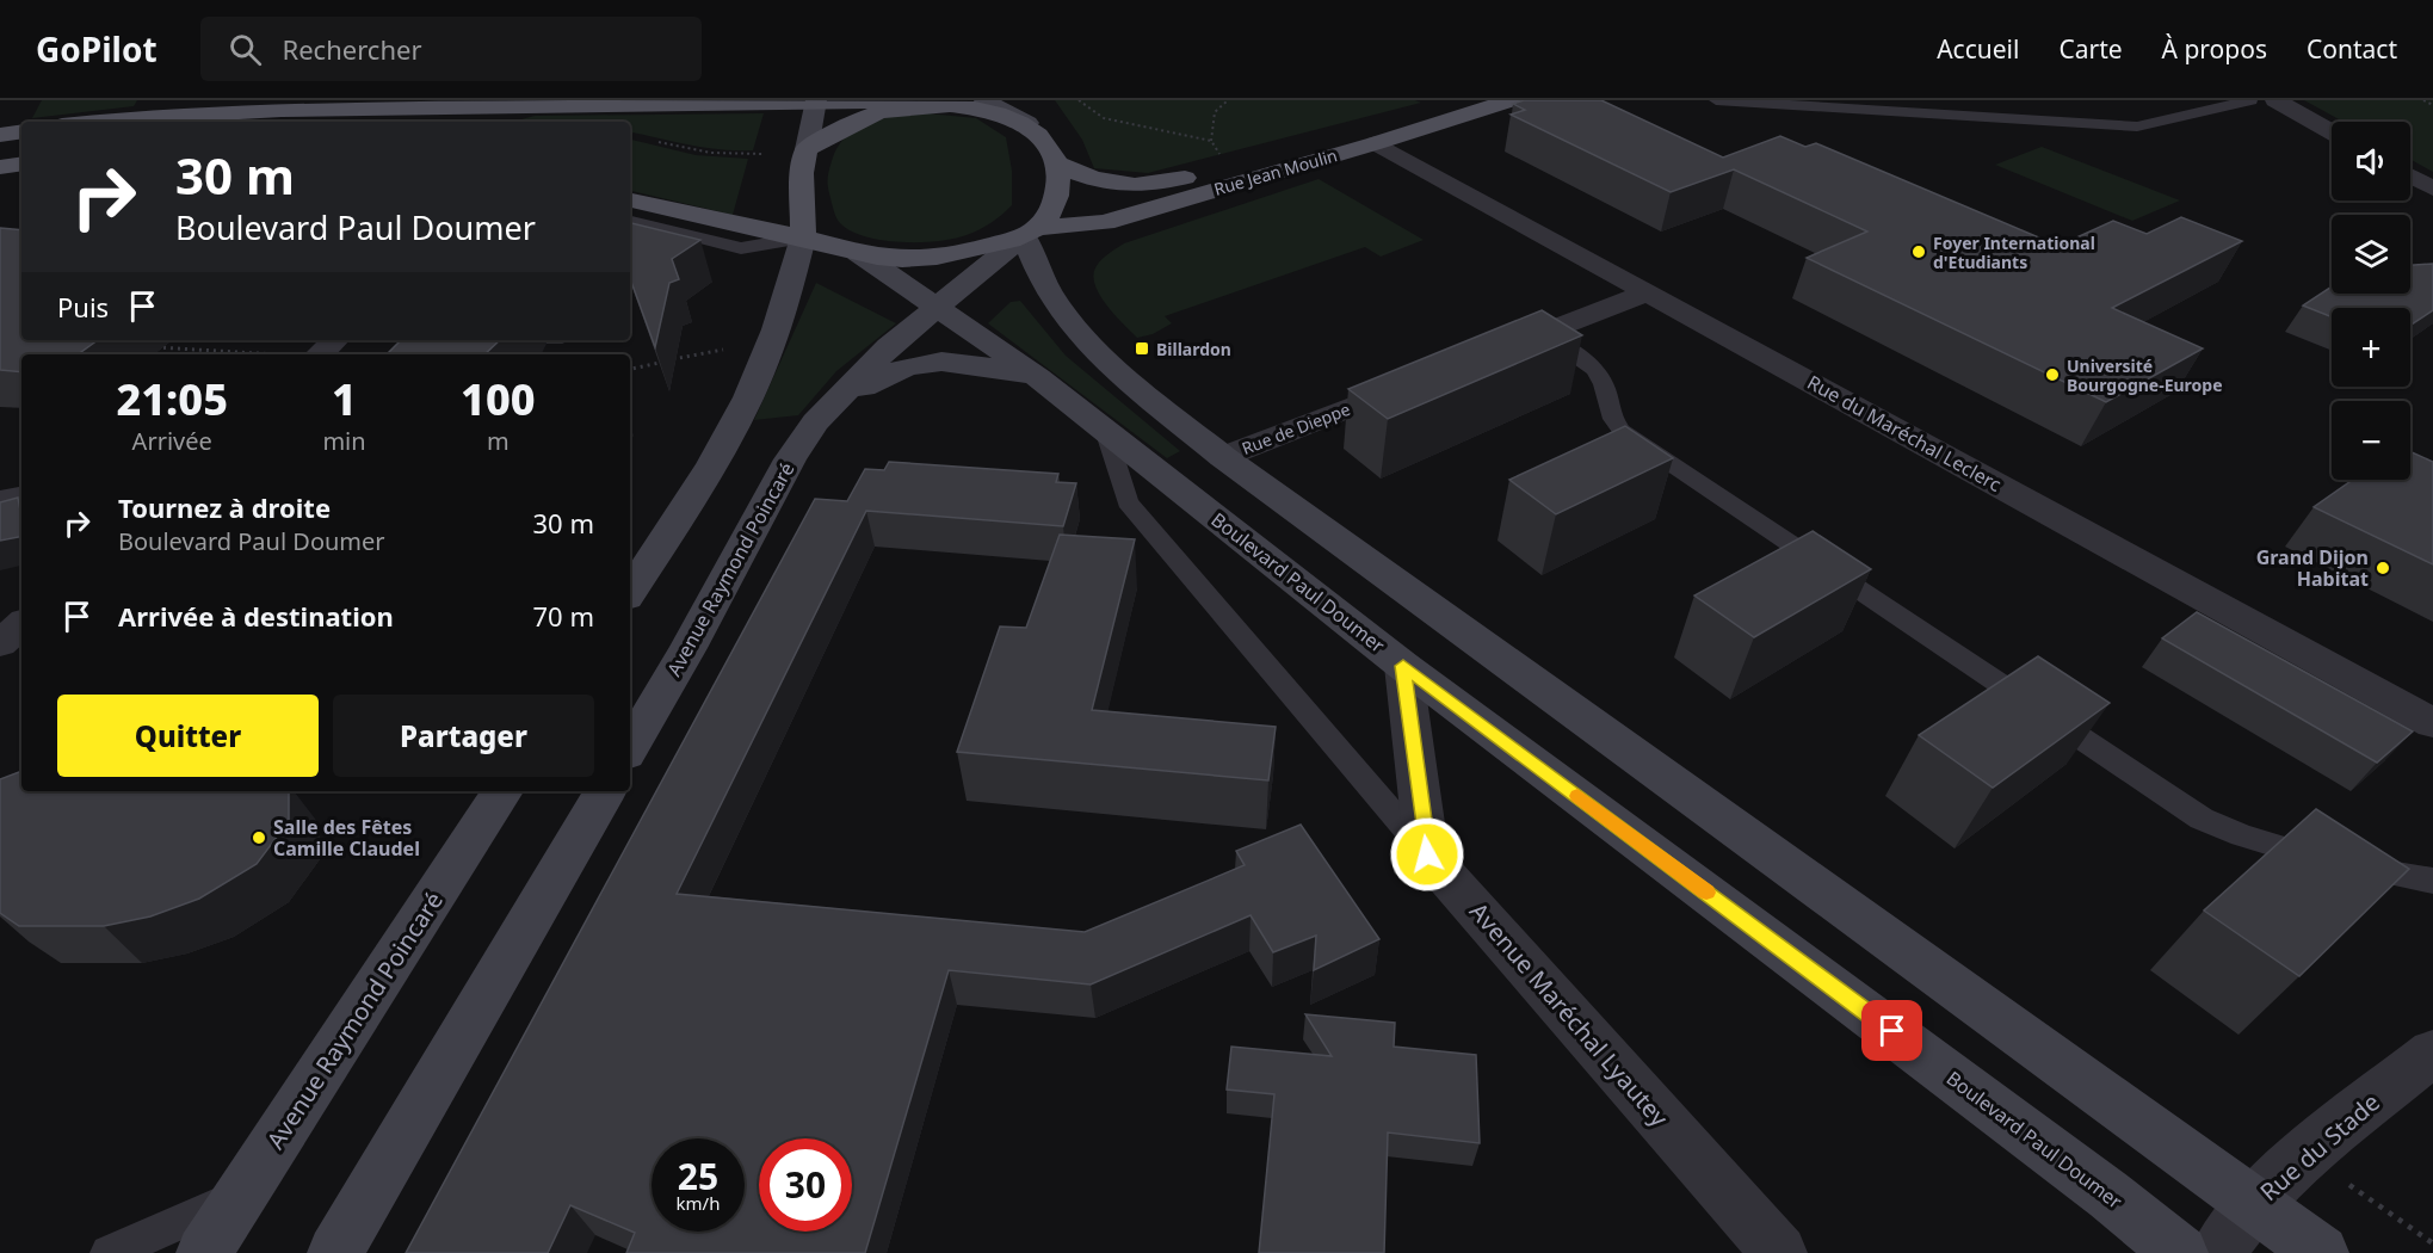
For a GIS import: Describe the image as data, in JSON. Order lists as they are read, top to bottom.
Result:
{
  "streets": {
    "main road": ["Rue Jean Moulin", "Avenue Raymond Poincaré", "Boulevard Paul Doumer"],
    "street": [
      "Rue de Dieppe",
      "Rue du Maréchal Leclerc",
      "Avenue Maréchal Lyautey",
      "Rue du Stade"
    ]
  },
  "crossings": [
    ["Rue Jean Moulin", "Rue du Maréchal Leclerc"],
    ["Rue Jean Moulin", "Avenue Raymond Poincaré"],
    ["Rue Jean Moulin", "Boulevard Paul Doumer"],
    ["Avenue Raymond Poincaré", "Boulevard Paul Doumer"]
  ],
  "places": {
    "other": [
      "Foyer International d'Etudiants",
      "Université Bourgogne-Europe",
      "Grand Dijon Habitat",
      "Salle des Fêtes Camille Claudel"
    ],
    "transit": ["Billardon"]
  },
  "page": {
    "header": "GoPilot",
    "search": "Rechercher",
    "nav": [
      "Accueil",
      "Carte",
      "À propos",
      "Contact"
    ],
    "map_buttons": ["+", "−"],
    "turn": ["30 m", "Boulevard Paul Doumer"],
    "then": "Puis",
    "eta": [
      "21:05",
      "Arrivée",
      "1",
      "min",
      "100",
      "m"
    ],
    "list": [
      {
        "name": "Tournez à droite",
        "note": "Boulevard Paul Doumer",
        "value": "30 m"
      },
      {
        "name": "Arrivée à destination",
        "value": "70 m"
      }
    ],
    "buttons": ["Quitter", "Partager"],
    "speed": "25 km/h",
    "limit": "30"
  }
}
